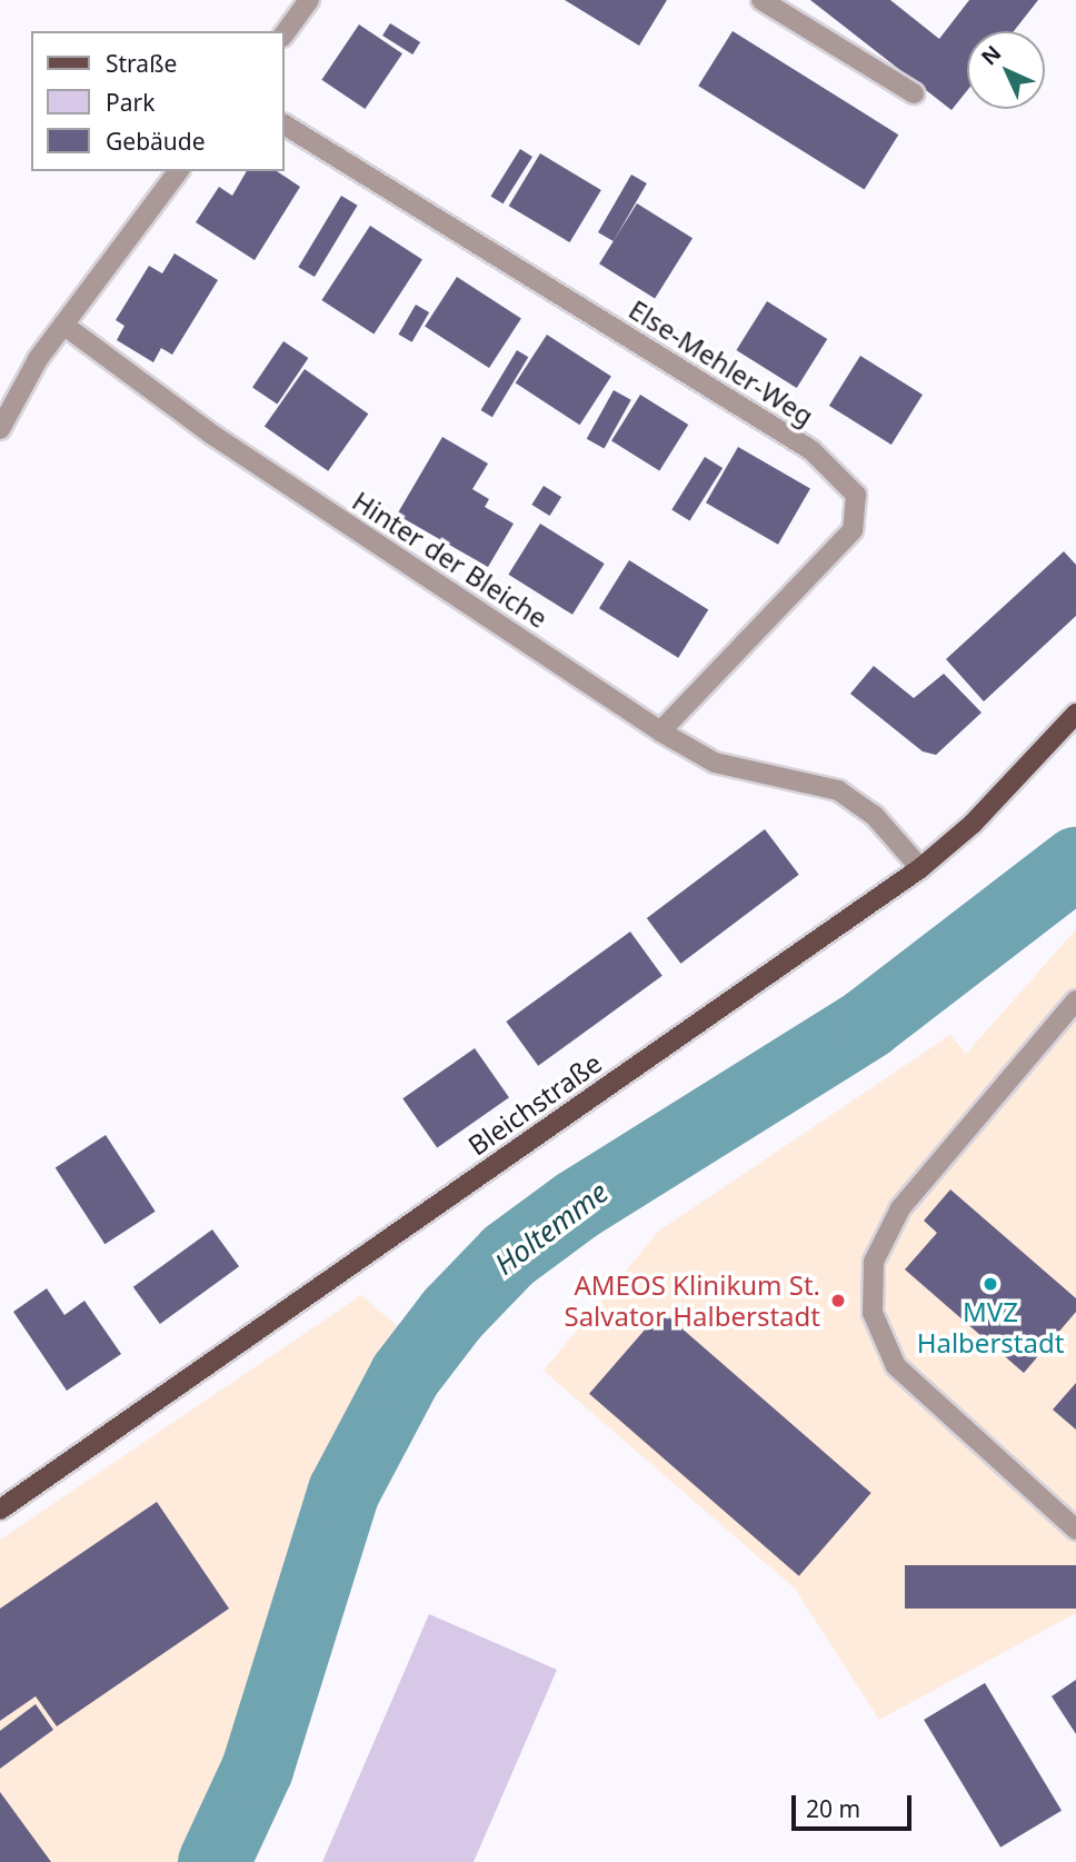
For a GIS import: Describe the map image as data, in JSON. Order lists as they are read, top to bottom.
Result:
{
  "streets": {
    "main road": ["Bleichstraße"],
    "street": ["Else-Mehler-Weg", "Hinter der Bleiche"]
  },
  "crossings": [
    ["Else-Mehler-Weg", "Hinter der Bleiche"],
    ["Hinter der Bleiche", "Bleichstraße"]
  ],
  "water": ["Holtemme"],
  "places": ["MVZ Halberstadt", "AMEOS Klinikum St. Salvator Halberstadt"],
  "legend": ["Straße", "Park", "Gebäude"],
  "scale_bar": "20 m",
  "north": "top left"
}
